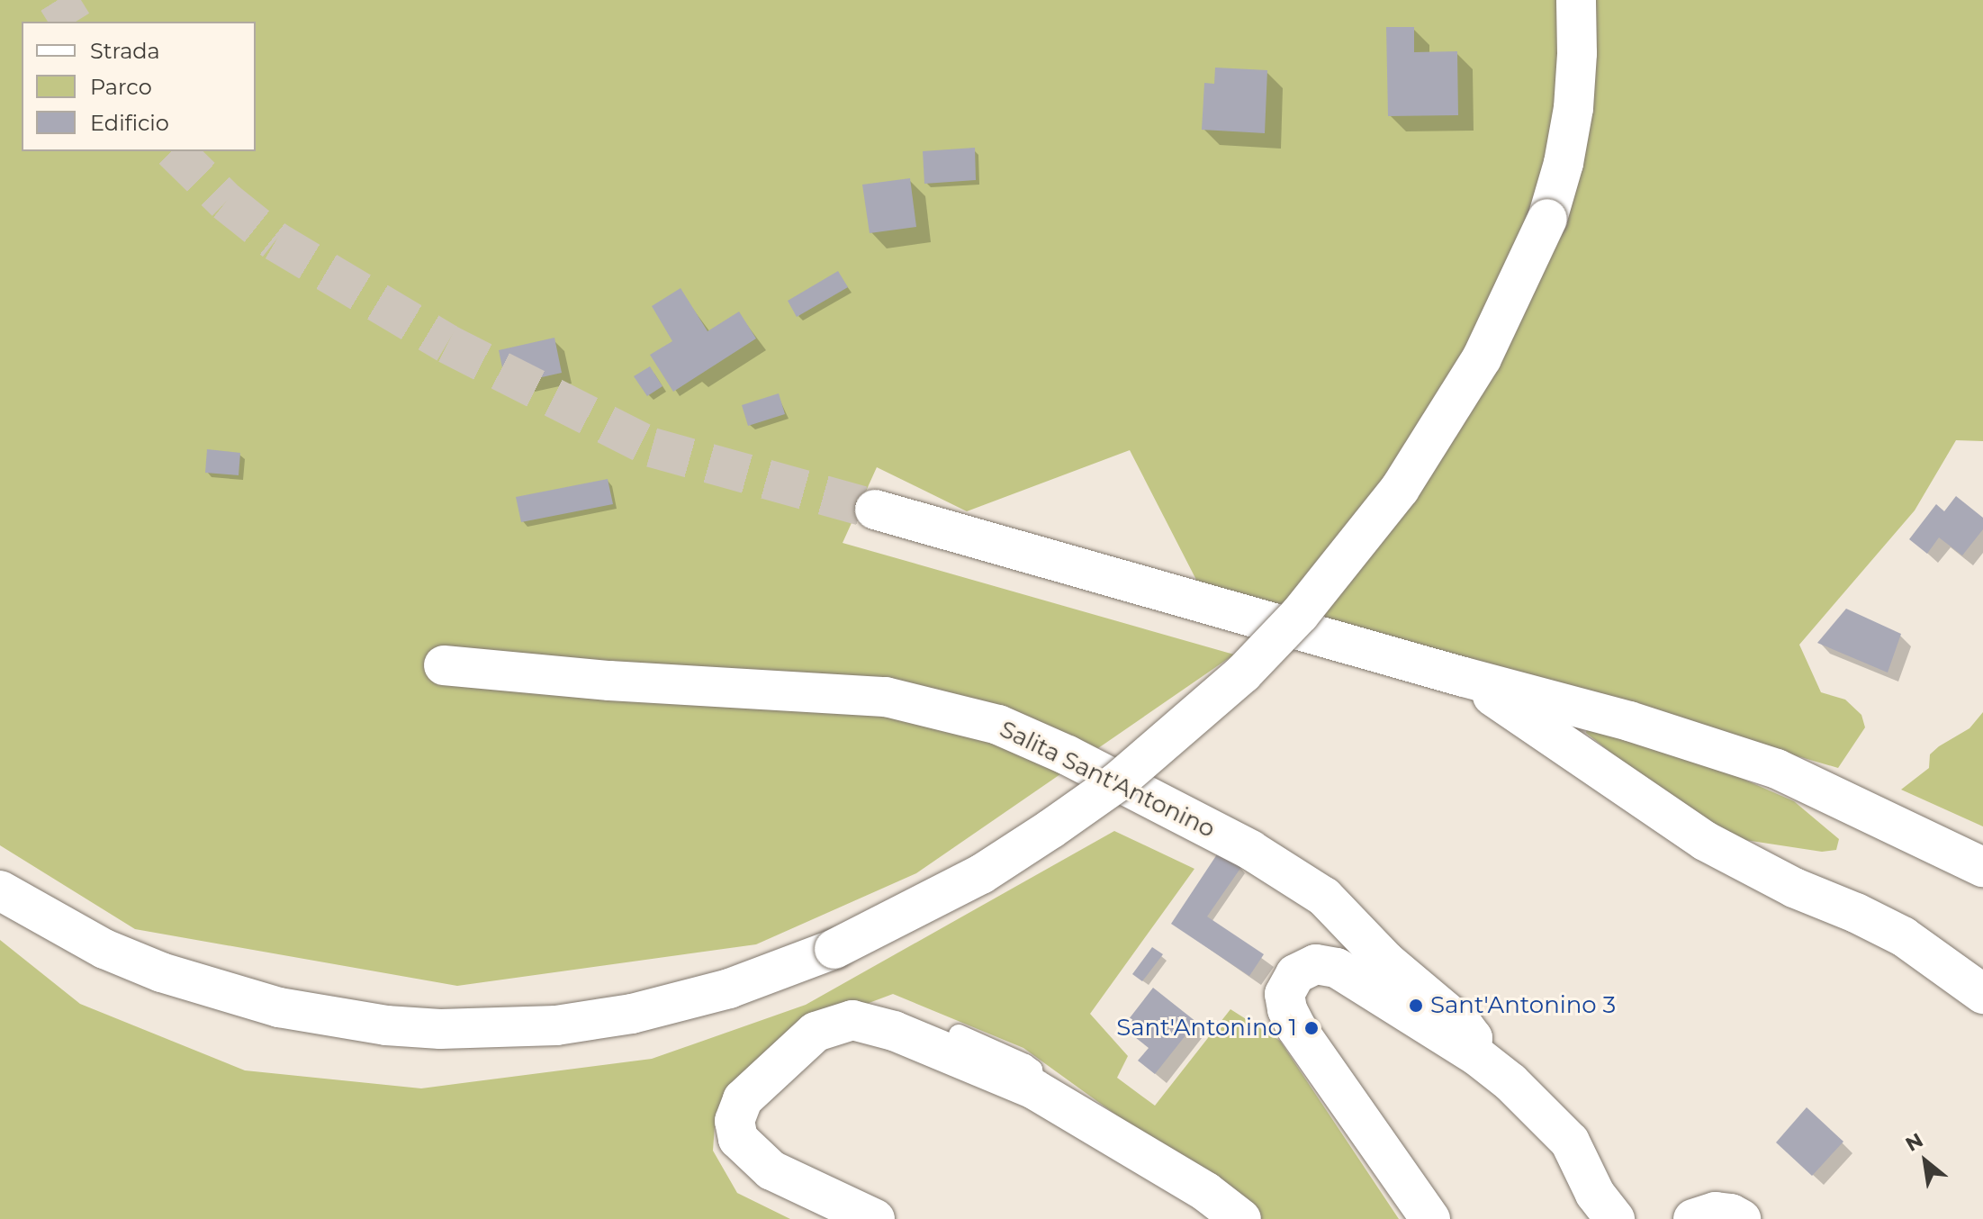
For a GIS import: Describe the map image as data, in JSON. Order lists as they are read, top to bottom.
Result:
{
  "streets": {
    "main road": ["Salita Sant'Antonino"]
  },
  "places": ["Sant'Antonino 3", "Sant'Antonino 1"],
  "legend": ["Strada", "Parco", "Edificio"],
  "north": "top left"
}
